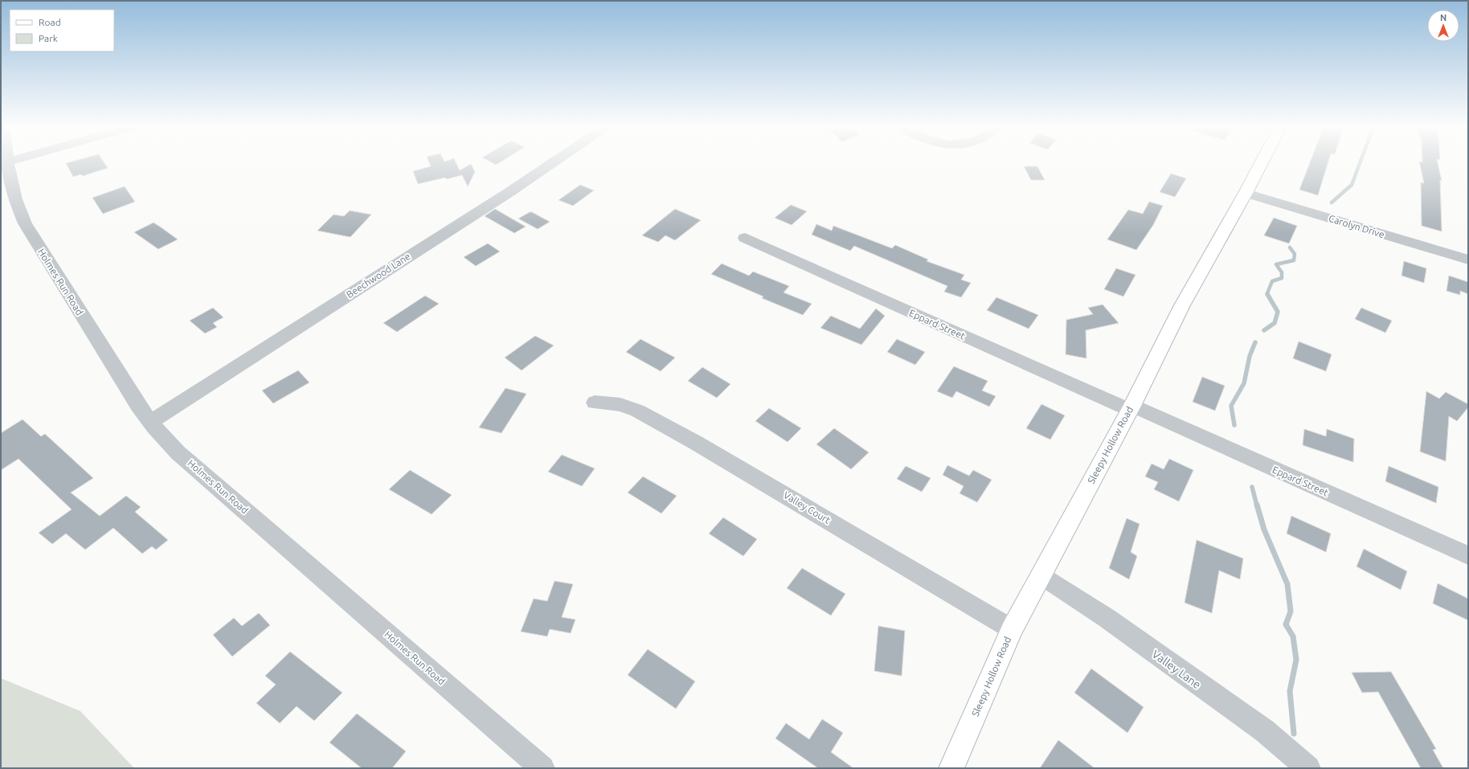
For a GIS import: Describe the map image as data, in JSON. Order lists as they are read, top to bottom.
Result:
{
  "streets": {
    "main road": ["Sleepy Hollow Road"],
    "street": [
      "Carolyn Drive",
      "Beechwood Lane",
      "Holmes Run Road",
      "Eppard Street",
      "Valley Court",
      "Valley Lane"
    ]
  },
  "crossings": [
    ["Carolyn Drive", "Sleepy Hollow Road"],
    ["Beechwood Lane", "Holmes Run Road"],
    ["Eppard Street", "Sleepy Hollow Road"],
    ["Sleepy Hollow Road", "Valley Court"],
    ["Sleepy Hollow Road", "Valley Lane"]
  ],
  "legend": ["Road", "Park"],
  "north": "top"
}
